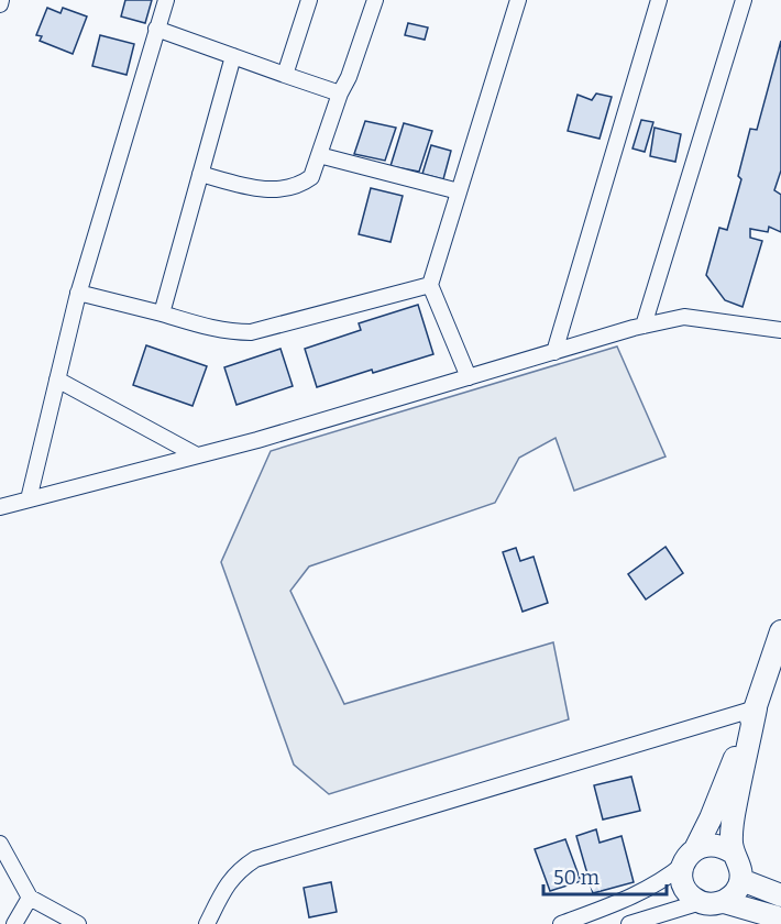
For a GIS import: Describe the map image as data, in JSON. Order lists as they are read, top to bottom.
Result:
{
  "scale_bar": "50 m"
}
